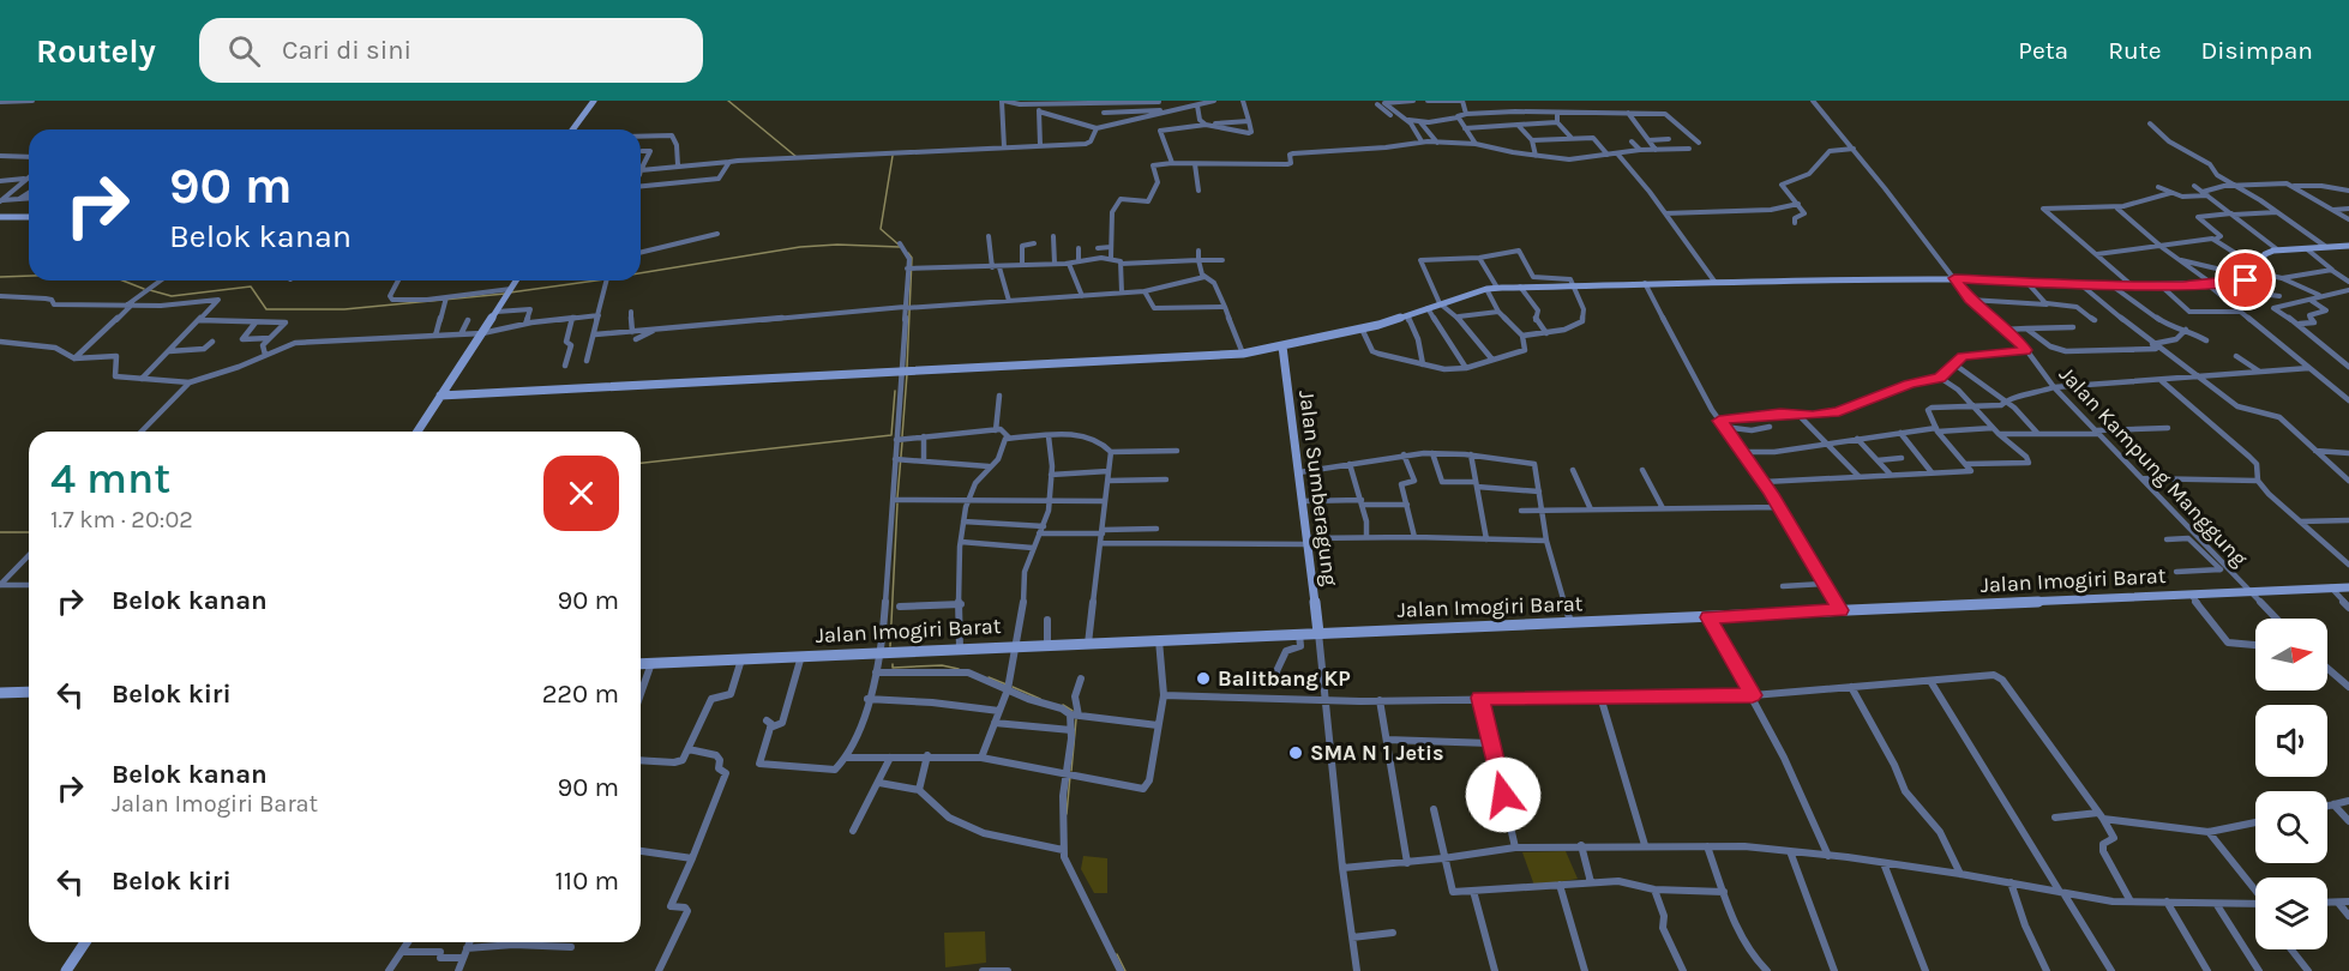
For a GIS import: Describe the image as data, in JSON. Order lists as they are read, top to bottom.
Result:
{
  "streets": {
    "street": ["Jalan Kampung Manggung", "Jalan Sumberagung", "Jalan Imogiri Barat"]
  },
  "crossings": [
    ["Jalan Kampung Manggung", "Jalan Imogiri Barat"],
    ["Jalan Sumberagung", "Jalan Imogiri Barat"]
  ],
  "places": ["Balitbang KP", "SMA N 1 Jetis"],
  "north": "right",
  "page": {
    "header": "Routely",
    "search": "Cari di sini",
    "nav": ["Peta", "Rute", "Disimpan"],
    "turn": ["90 m", "Belok kanan"],
    "heading": ["4 mnt", "1.7 km · 20:02"],
    "list": [
      {
        "name": "Belok kanan",
        "value": "90 m"
      },
      {
        "name": "Belok kiri",
        "value": "220 m"
      },
      {
        "name": "Belok kanan",
        "note": "Jalan Imogiri Barat",
        "value": "90 m"
      },
      {
        "name": "Belok kiri",
        "value": "110 m"
      }
    ]
  }
}
